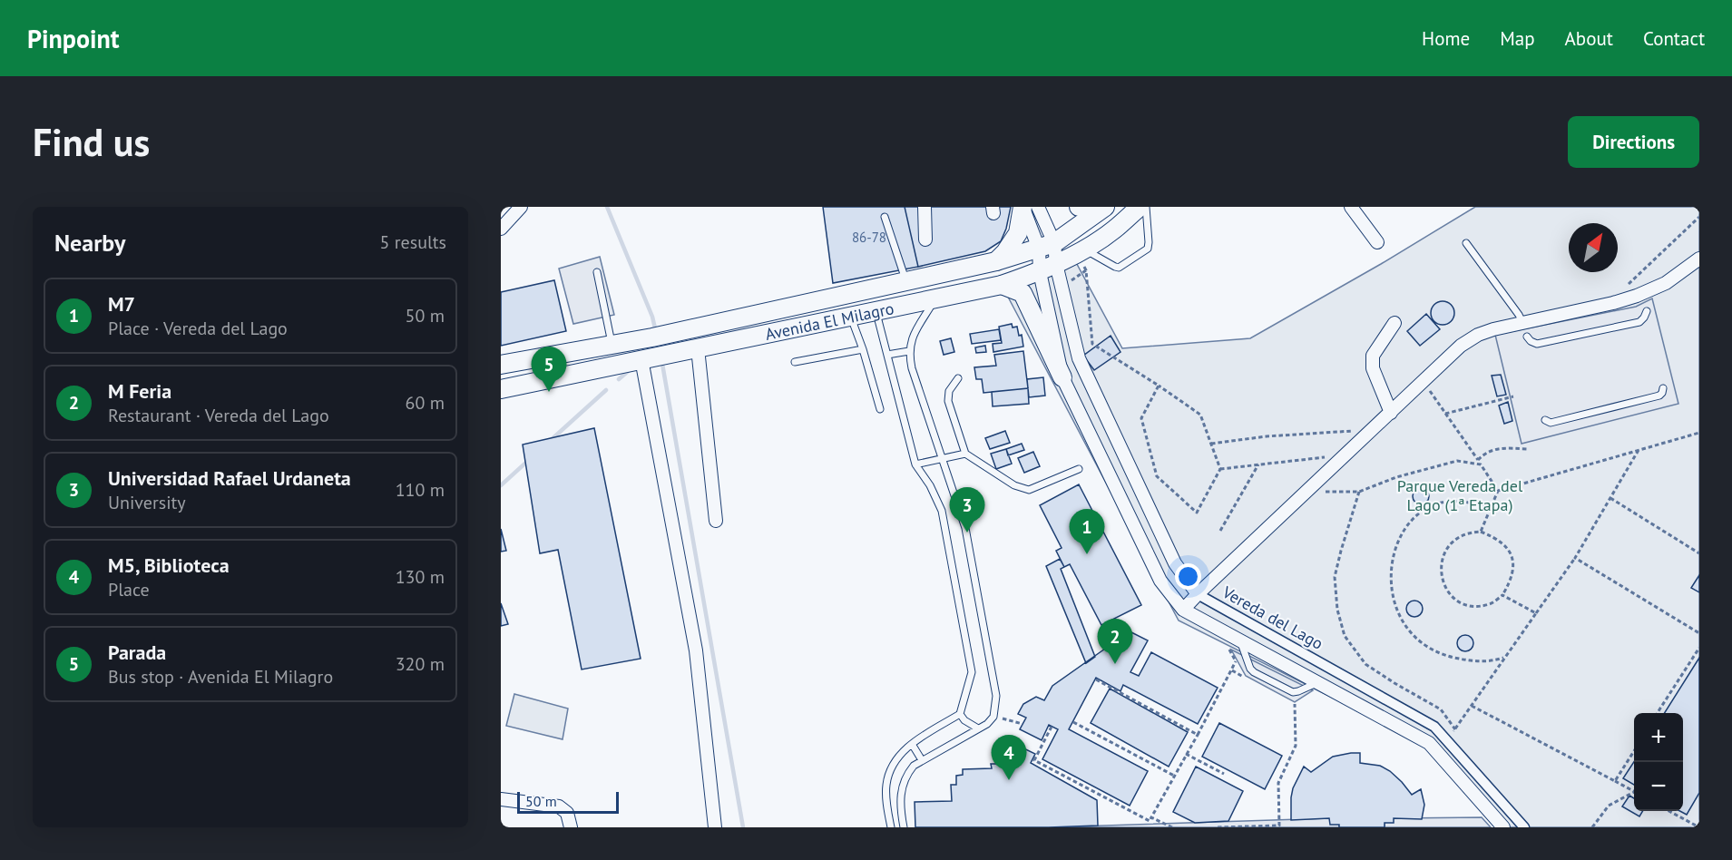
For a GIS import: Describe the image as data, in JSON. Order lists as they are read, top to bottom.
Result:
{
  "streets": {
    "main road": ["Avenida El Milagro"],
    "street": ["Vereda del Lago"]
  },
  "crossings": [
    ["Avenida El Milagro", "Vereda del Lago"]
  ],
  "parks": ["Parque Vereda del Lago (1ª Etapa)"],
  "house_numbers": ["86-78"],
  "scale_bar": "50 m",
  "north": "top right",
  "page": {
    "header": "Pinpoint",
    "nav": [
      "Home",
      "Map",
      "About",
      "Contact"
    ],
    "buttons": "Directions",
    "title": "Find us",
    "heading": ["Nearby", "5 results"],
    "list": [
      {
        "mark": "1",
        "name": "M7",
        "note": "Place · Vereda del Lago",
        "value": "50 m"
      },
      {
        "mark": "2",
        "name": "M Feria",
        "note": "Restaurant · Vereda del Lago",
        "value": "60 m"
      },
      {
        "mark": "3",
        "name": "Universidad Rafael Urdaneta",
        "note": "University",
        "value": "110 m"
      },
      {
        "mark": "4",
        "name": "M5, Biblioteca",
        "note": "Place",
        "value": "130 m"
      },
      {
        "mark": "5",
        "name": "Parada",
        "note": "Bus stop · Avenida El Milagro",
        "value": "320 m"
      }
    ],
    "pins": [
      "5",
      "3",
      "1",
      "2",
      "4"
    ],
    "map_buttons": ["+", "−"],
    "scale": "50 m"
  }
}
